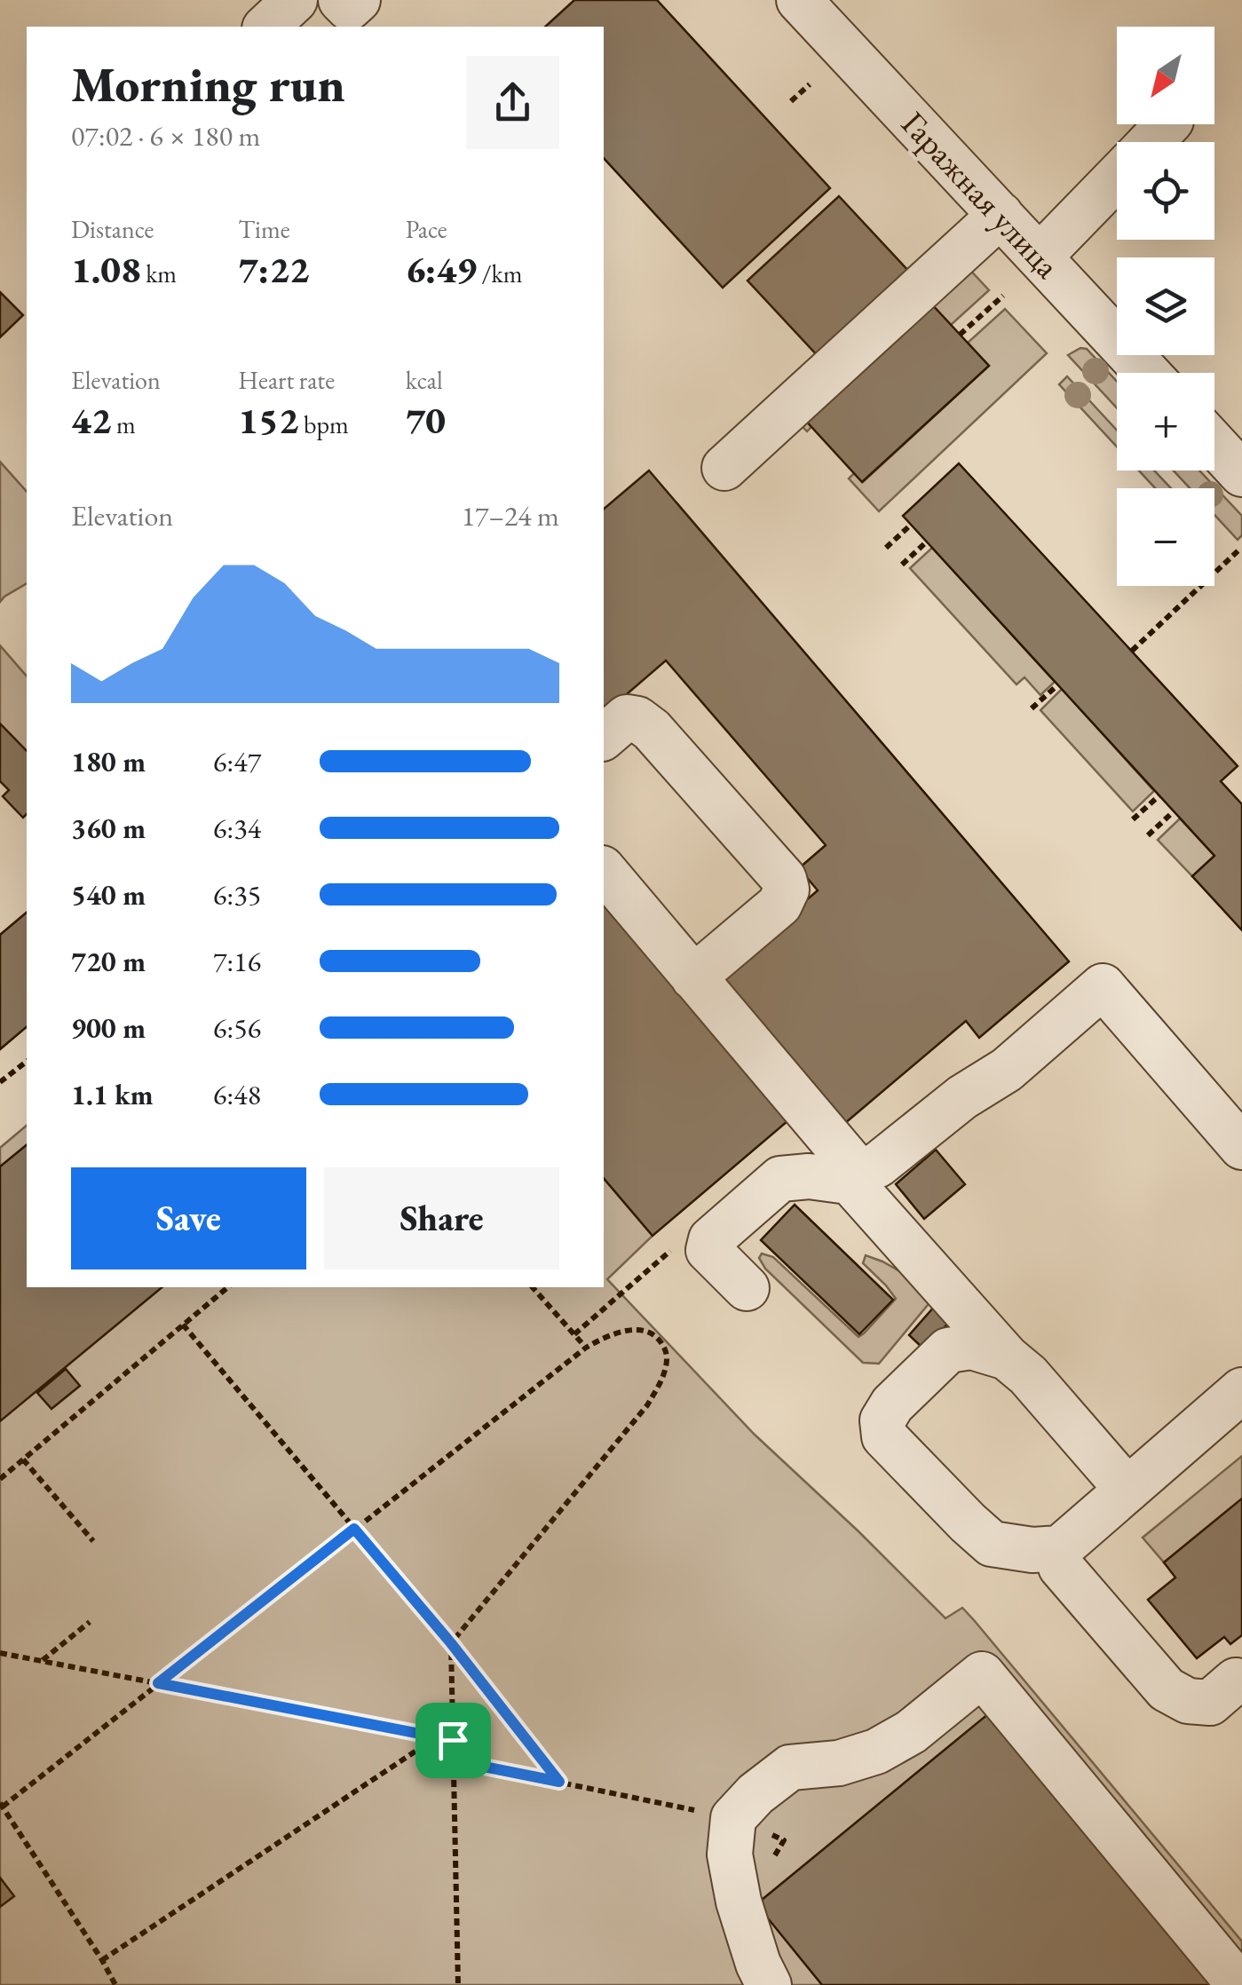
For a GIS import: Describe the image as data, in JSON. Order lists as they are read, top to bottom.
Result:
{
  "streets": {
    "street": ["Гаражная улица"]
  },
  "north": "bottom left",
  "page": {
    "map_buttons": ["+", "−"],
    "heading": ["Morning run", "07:02 · 6 × 180 m"],
    "stats": [
      ["Distance", "1.08 km"],
      ["Time", "7:22"],
      ["Pace", "6:49 /km"],
      ["Elevation", "42 m"],
      ["Heart rate", "152 bpm"],
      ["kcal", "70"]
    ],
    "chart": ["Elevation", "17–24 m"],
    "list": [
      {
        "name": "180 m",
        "note": "6:47"
      },
      {
        "name": "360 m",
        "note": "6:34"
      },
      {
        "name": "540 m",
        "note": "6:35"
      },
      {
        "name": "720 m",
        "note": "7:16"
      },
      {
        "name": "900 m",
        "note": "6:56"
      },
      {
        "name": "1.1 km",
        "note": "6:48"
      }
    ],
    "buttons": ["Save", "Share"]
  }
}
